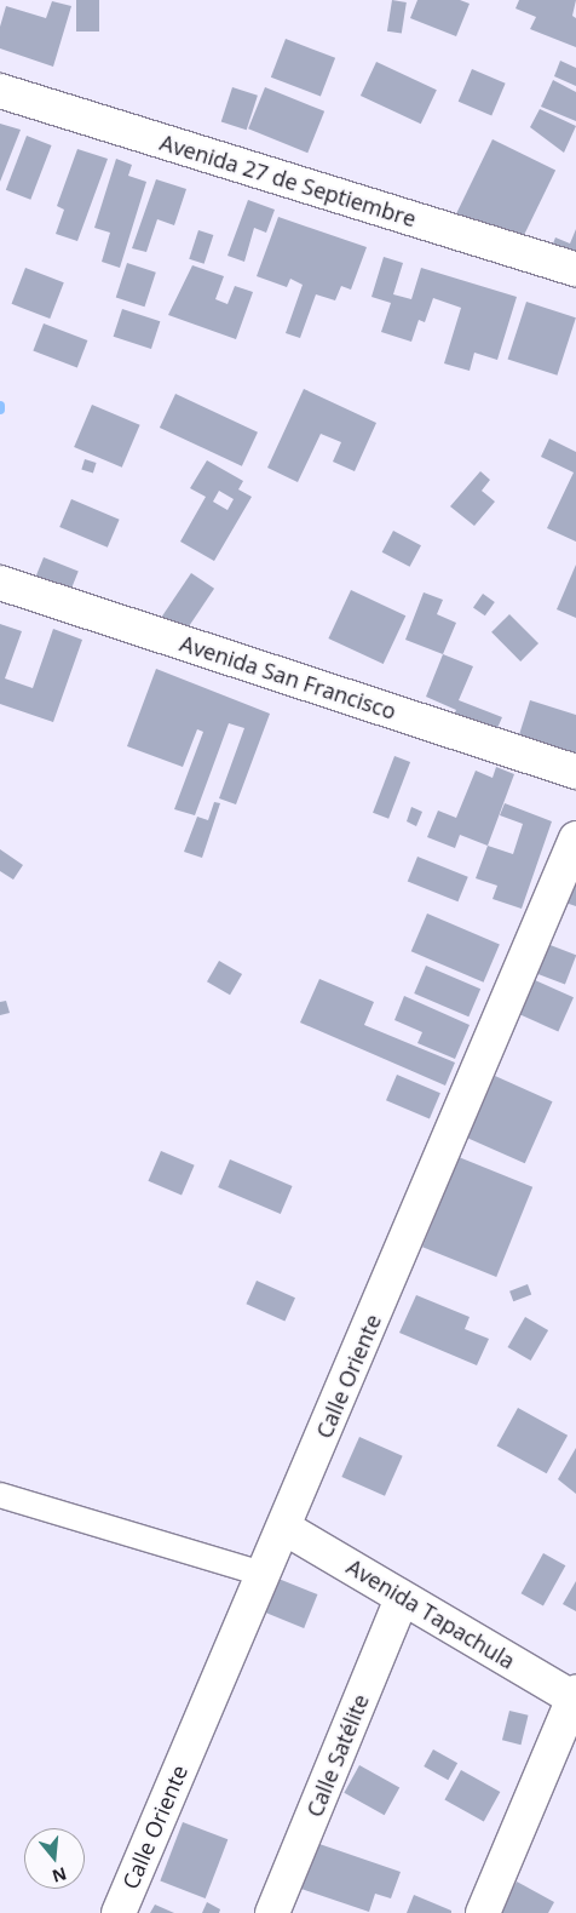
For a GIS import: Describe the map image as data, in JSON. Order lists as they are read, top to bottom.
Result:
{
  "streets": {
    "street": [
      "Avenida 27 de Septiembre",
      "Avenida San Francisco",
      "Calle Oriente",
      "Avenida Tapachula",
      "Calle Satélite"
    ]
  },
  "crossings": [
    ["Calle Oriente", "Avenida Tapachula"],
    ["Avenida Tapachula", "Calle Satélite"]
  ],
  "north": "bottom"
}
